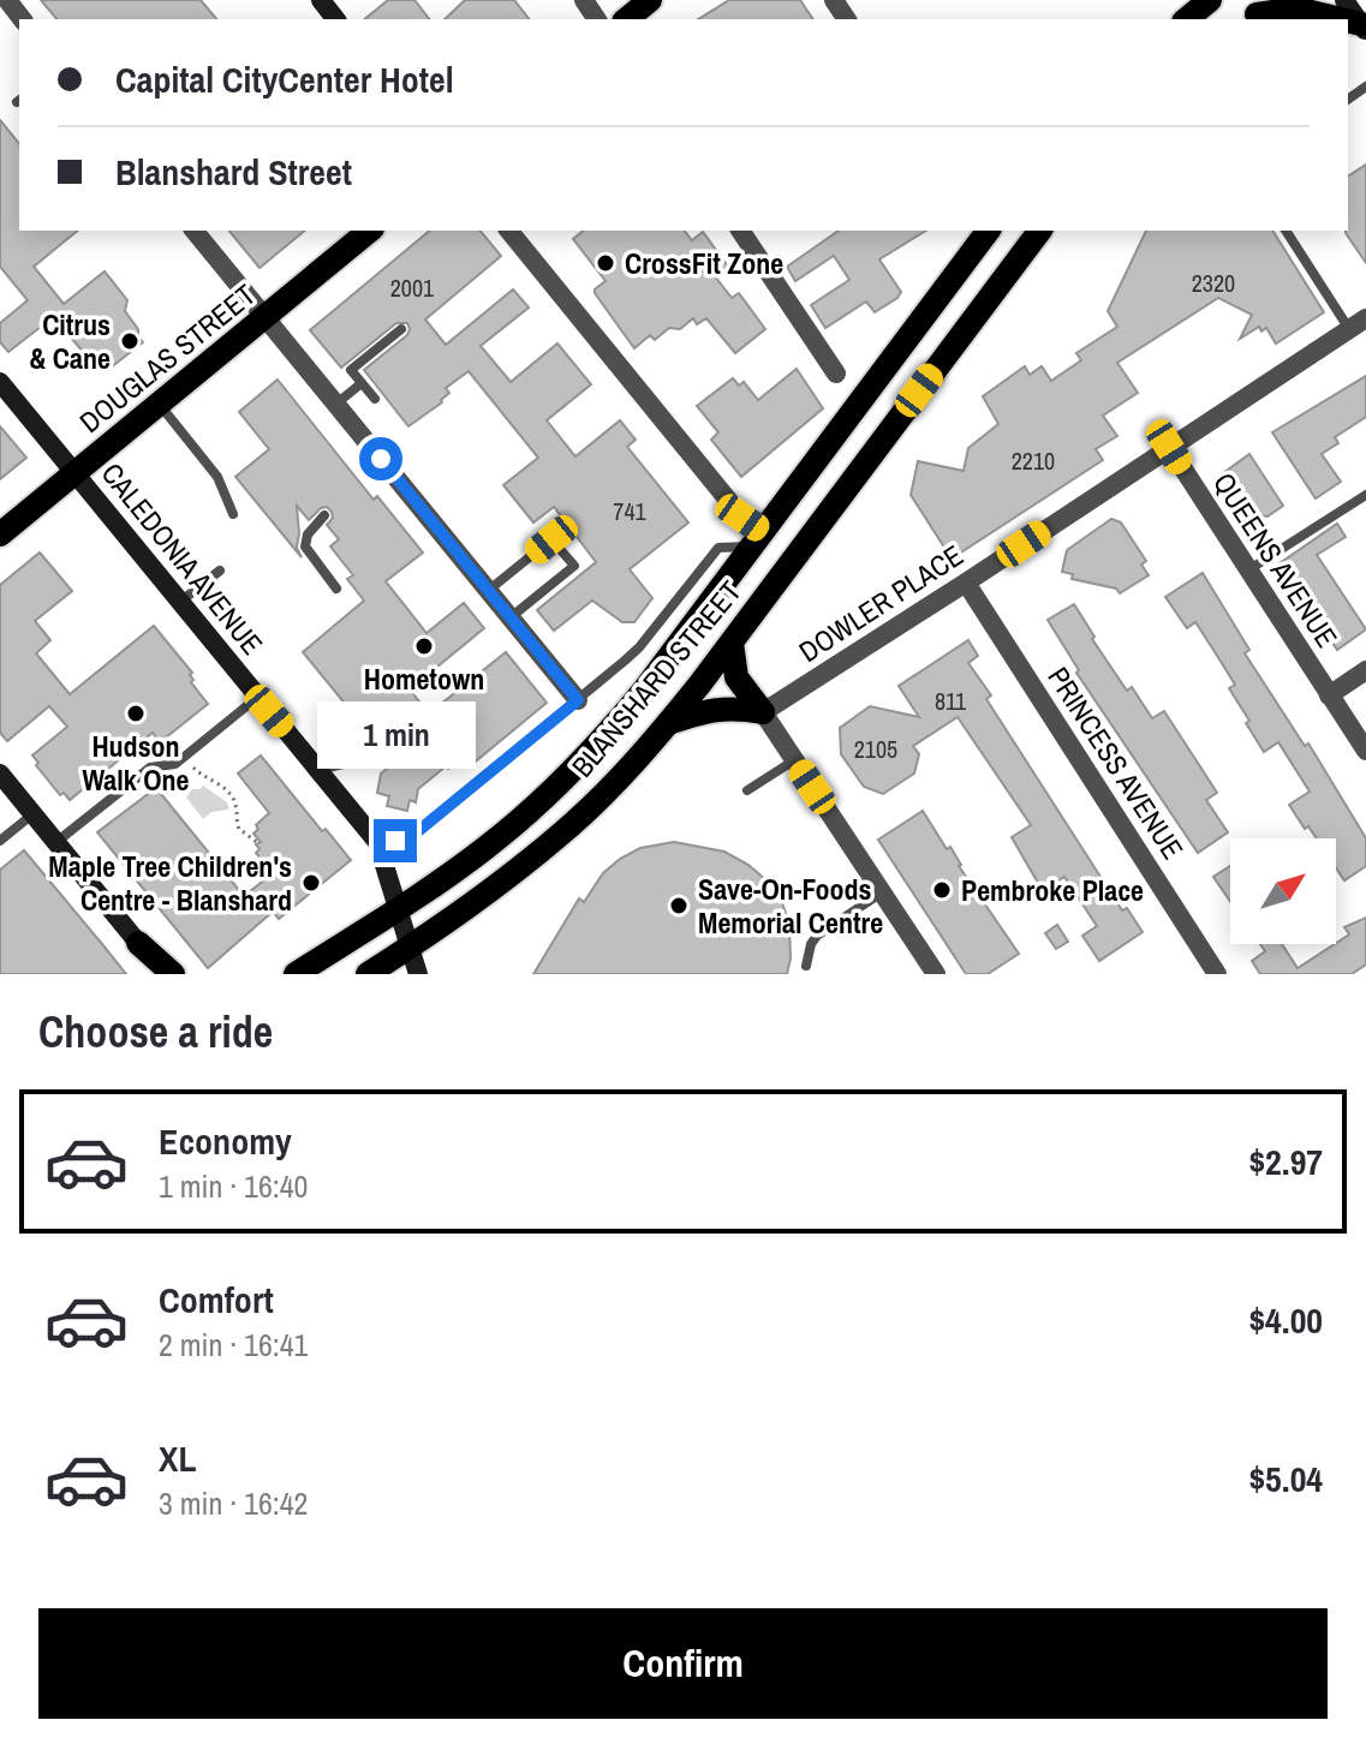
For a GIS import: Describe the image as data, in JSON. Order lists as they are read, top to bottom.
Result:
{
  "streets": {
    "main road": ["DOUGLAS STREET", "BLANSHARD STREET"],
    "street": [
      "CALEDONIA AVENUE",
      "QUEENS AVENUE",
      "DOWLER PLACE",
      "PRINCESS AVENUE"
    ]
  },
  "crossings": [
    ["DOUGLAS STREET", "CALEDONIA AVENUE"],
    ["CALEDONIA AVENUE", "BLANSHARD STREET"],
    ["QUEENS AVENUE", "DOWLER PLACE"],
    ["DOWLER PLACE", "PRINCESS AVENUE"]
  ],
  "places": [
    "CrossFit Zone",
    "Citrus & Cane",
    "Hometown",
    "Hudson Walk One",
    "Maple Tree Children's Centre - Blanshard",
    "Pembroke Place",
    "Save-On-Foods Memorial Centre"
  ],
  "house_numbers": [
    "2320",
    "2001",
    "2210",
    "741",
    "811",
    "2105"
  ],
  "north": "top right",
  "page": {
    "banner": ["Capital CityCenter Hotel", "Blanshard Street"],
    "bubble": "1 min",
    "heading": "Choose a ride",
    "list": [
      {
        "name": "Economy",
        "note": "1 min · 16:40",
        "value": "$2.97"
      },
      {
        "name": "Comfort",
        "note": "2 min · 16:41",
        "value": "$4.00"
      },
      {
        "name": "XL",
        "note": "3 min · 16:42",
        "value": "$5.04"
      }
    ],
    "buttons": "Confirm"
  }
}
